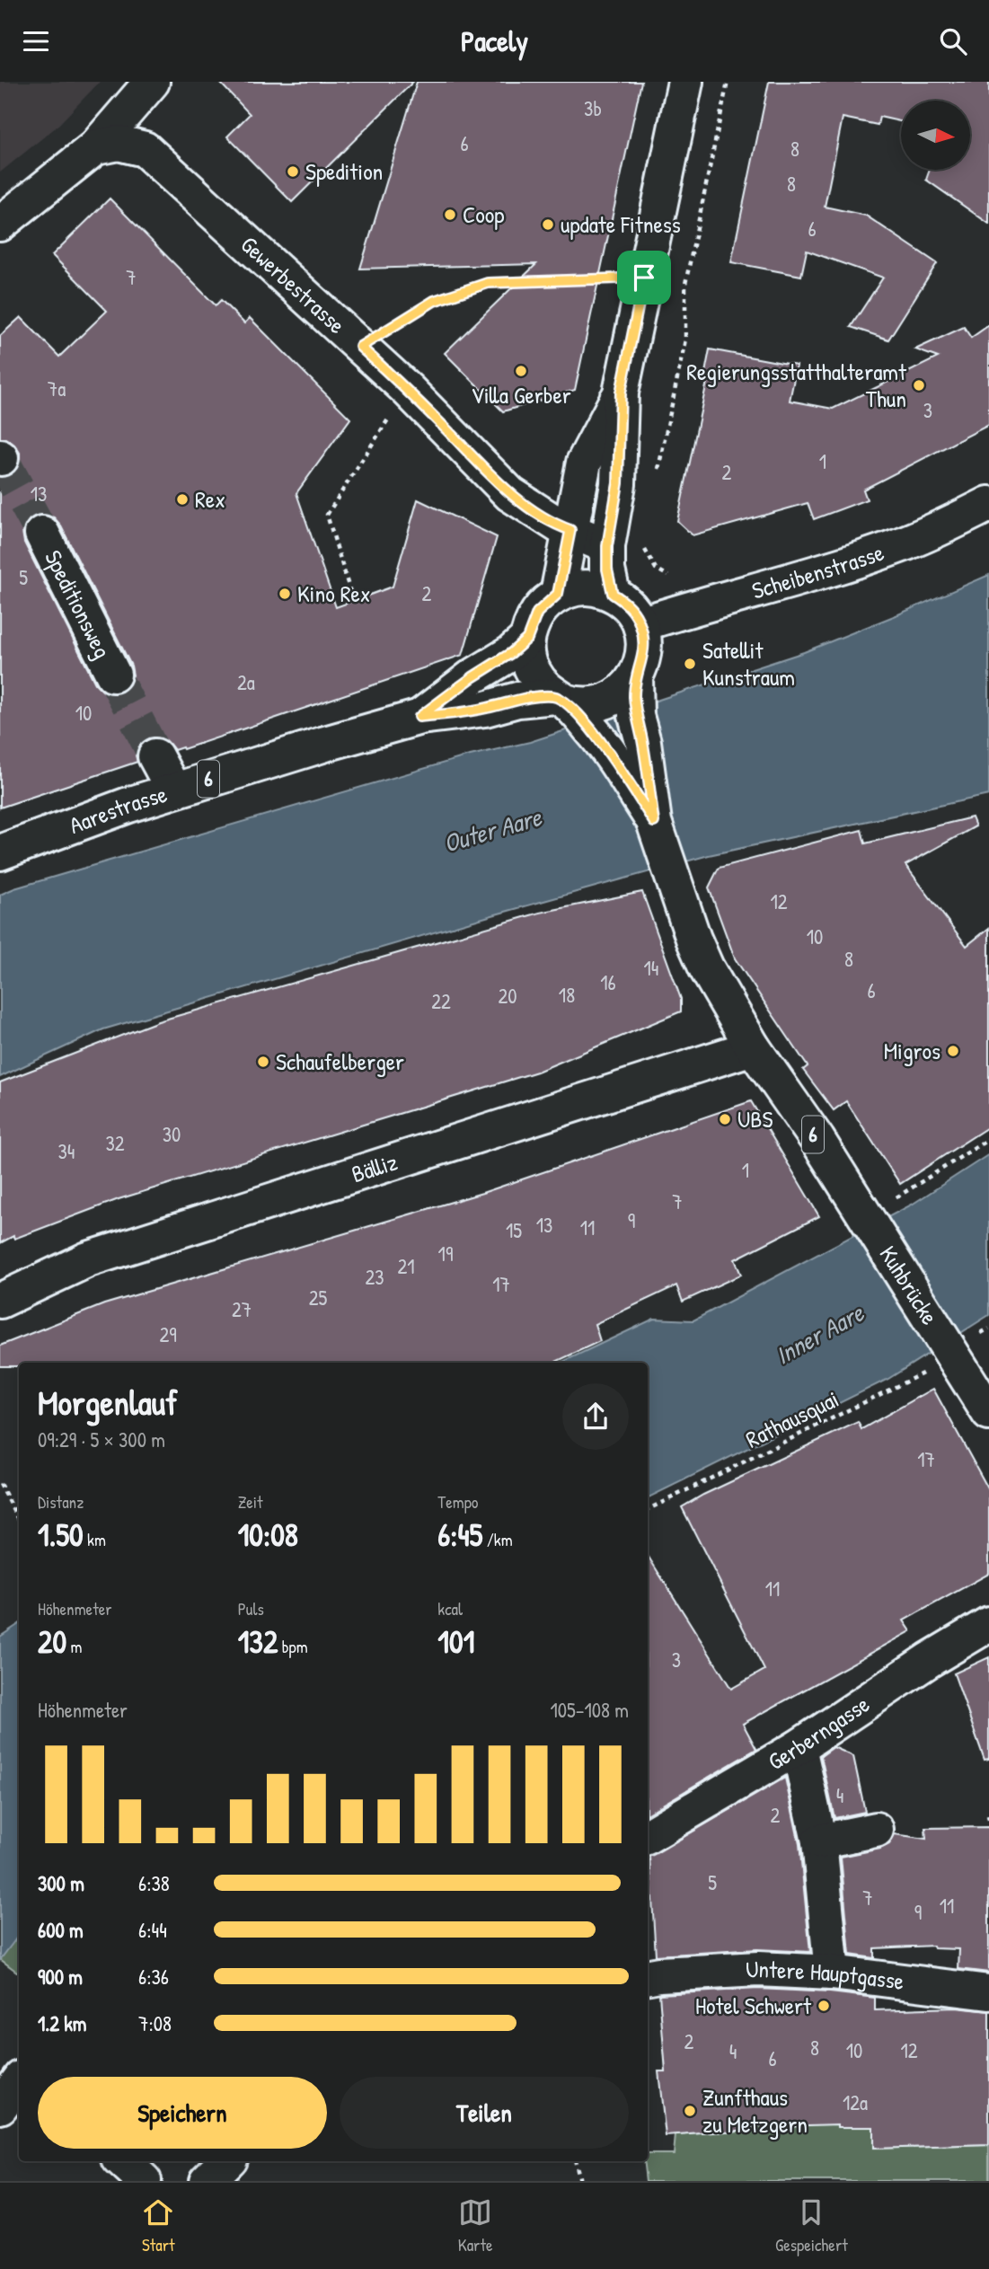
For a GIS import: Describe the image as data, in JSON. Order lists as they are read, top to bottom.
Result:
{
  "streets": {
    "street": [
      "Gewerbestrasse",
      "Scheibenstrasse",
      "Speditionsweg",
      "6",
      "Aarestrasse",
      "Bälliz",
      "Kuhbrücke",
      "Gerberngasse",
      "Untere Hauptgasse"
    ],
    "path": ["Rathausquai"]
  },
  "crossings": [
    ["Scheibenstrasse", "6"],
    ["Scheibenstrasse", "Aarestrasse"],
    ["6", "Aarestrasse"],
    ["6", "Bälliz"],
    ["6", "Kuhbrücke"],
    ["6", "Rathausquai"],
    ["Kuhbrücke", "Rathausquai"]
  ],
  "water": ["Outer Aare", "Inner Aare"],
  "places": [
    "Spedition",
    "Coop",
    "update Fitness",
    "Villa Gerber",
    "Regierungsstatthalteramt Thun",
    "Rex",
    "Kino Rex",
    "Satellit Kunstraum",
    "Migros",
    "Schaufelberger",
    "UBS",
    "Hotel Schwert",
    "Zunfthaus zu Metzgern"
  ],
  "house_numbers": [
    "3b",
    "6",
    "8",
    "8",
    "6",
    "7",
    "7a",
    "3",
    "1",
    "2",
    "13",
    "5",
    "2",
    "2a",
    "10",
    "12",
    "10",
    "8",
    "14",
    "16",
    "6",
    "18",
    "20",
    "22",
    "30",
    "32",
    "34",
    "1",
    "7",
    "9",
    "13",
    "11",
    "15",
    "19",
    "21",
    "23",
    "17",
    "25",
    "27",
    "29",
    "17",
    "11",
    "3",
    "4",
    "2",
    "5",
    "7",
    "11",
    "9",
    "2",
    "8",
    "10",
    "12",
    "4",
    "6",
    "12a"
  ],
  "north": "right",
  "page": {
    "header": "Pacely",
    "heading": ["Morgenlauf", "09:29 · 5 × 300 m"],
    "stats": [
      ["Distanz", "1.50 km"],
      ["Zeit", "10:08"],
      ["Tempo", "6:45 /km"],
      ["Höhenmeter", "20 m"],
      ["Puls", "132 bpm"],
      ["kcal", "101"]
    ],
    "chart": ["Höhenmeter", "105–108 m"],
    "list": [
      {
        "name": "300 m",
        "note": "6:38"
      },
      {
        "name": "600 m",
        "note": "6:44"
      },
      {
        "name": "900 m",
        "note": "6:36"
      },
      {
        "name": "1.2 km",
        "note": "7:08"
      }
    ],
    "buttons": ["Speichern", "Teilen"],
    "tabs": ["Start", "Karte", "Gespeichert"]
  }
}
